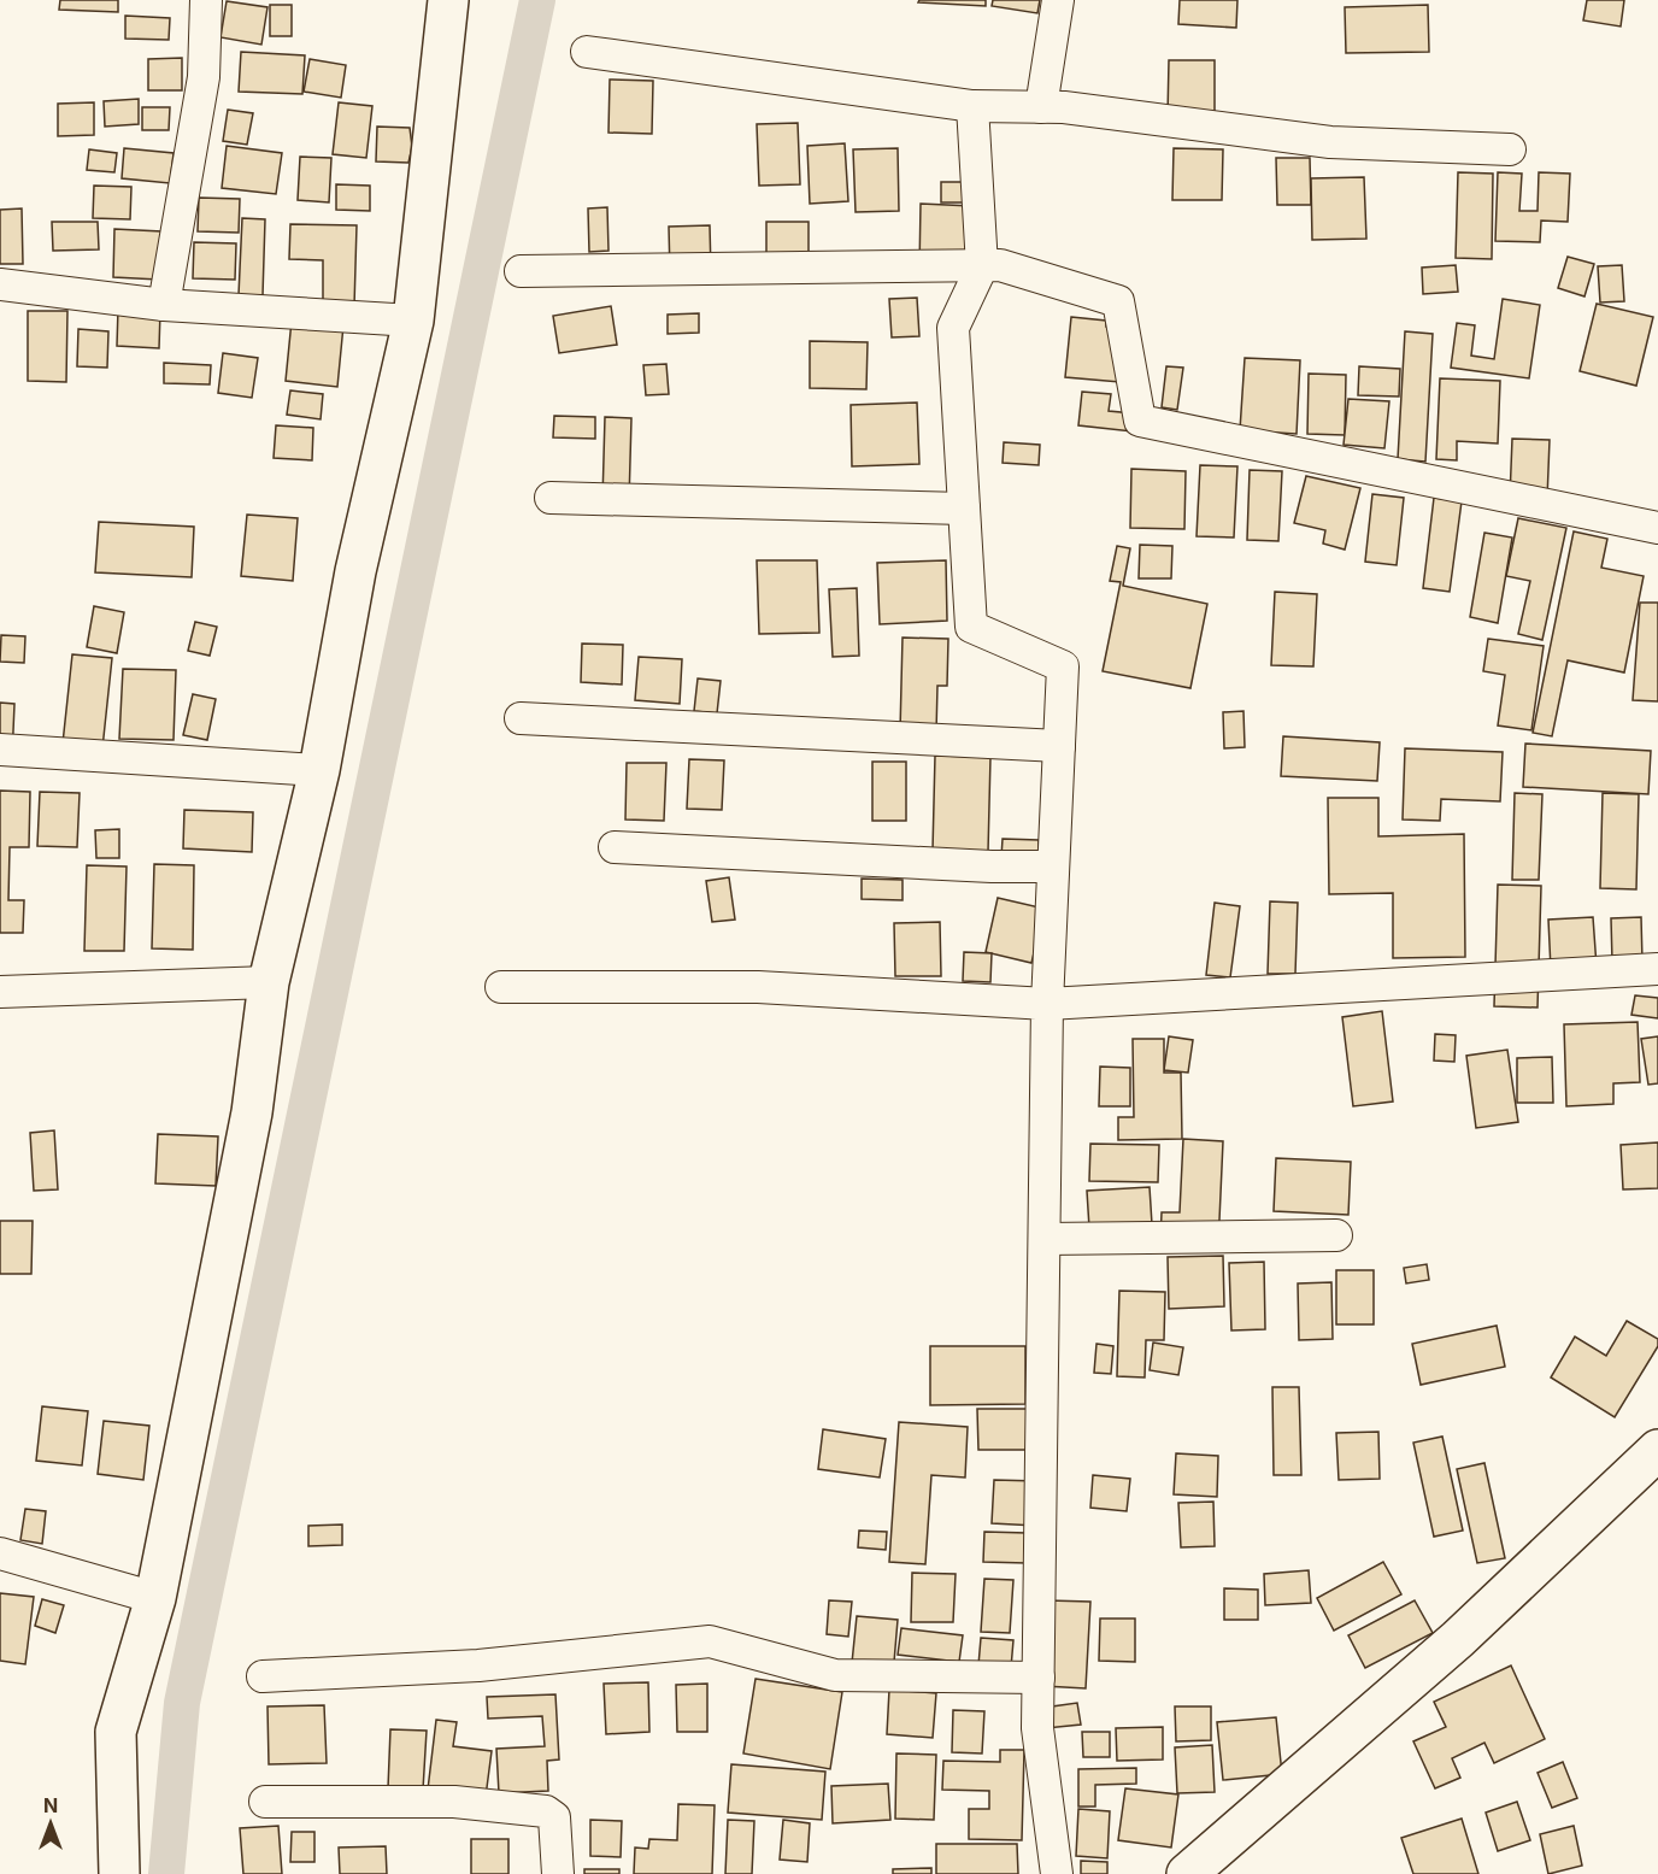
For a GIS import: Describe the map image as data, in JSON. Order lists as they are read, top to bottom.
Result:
{
  "north": "top"
}
